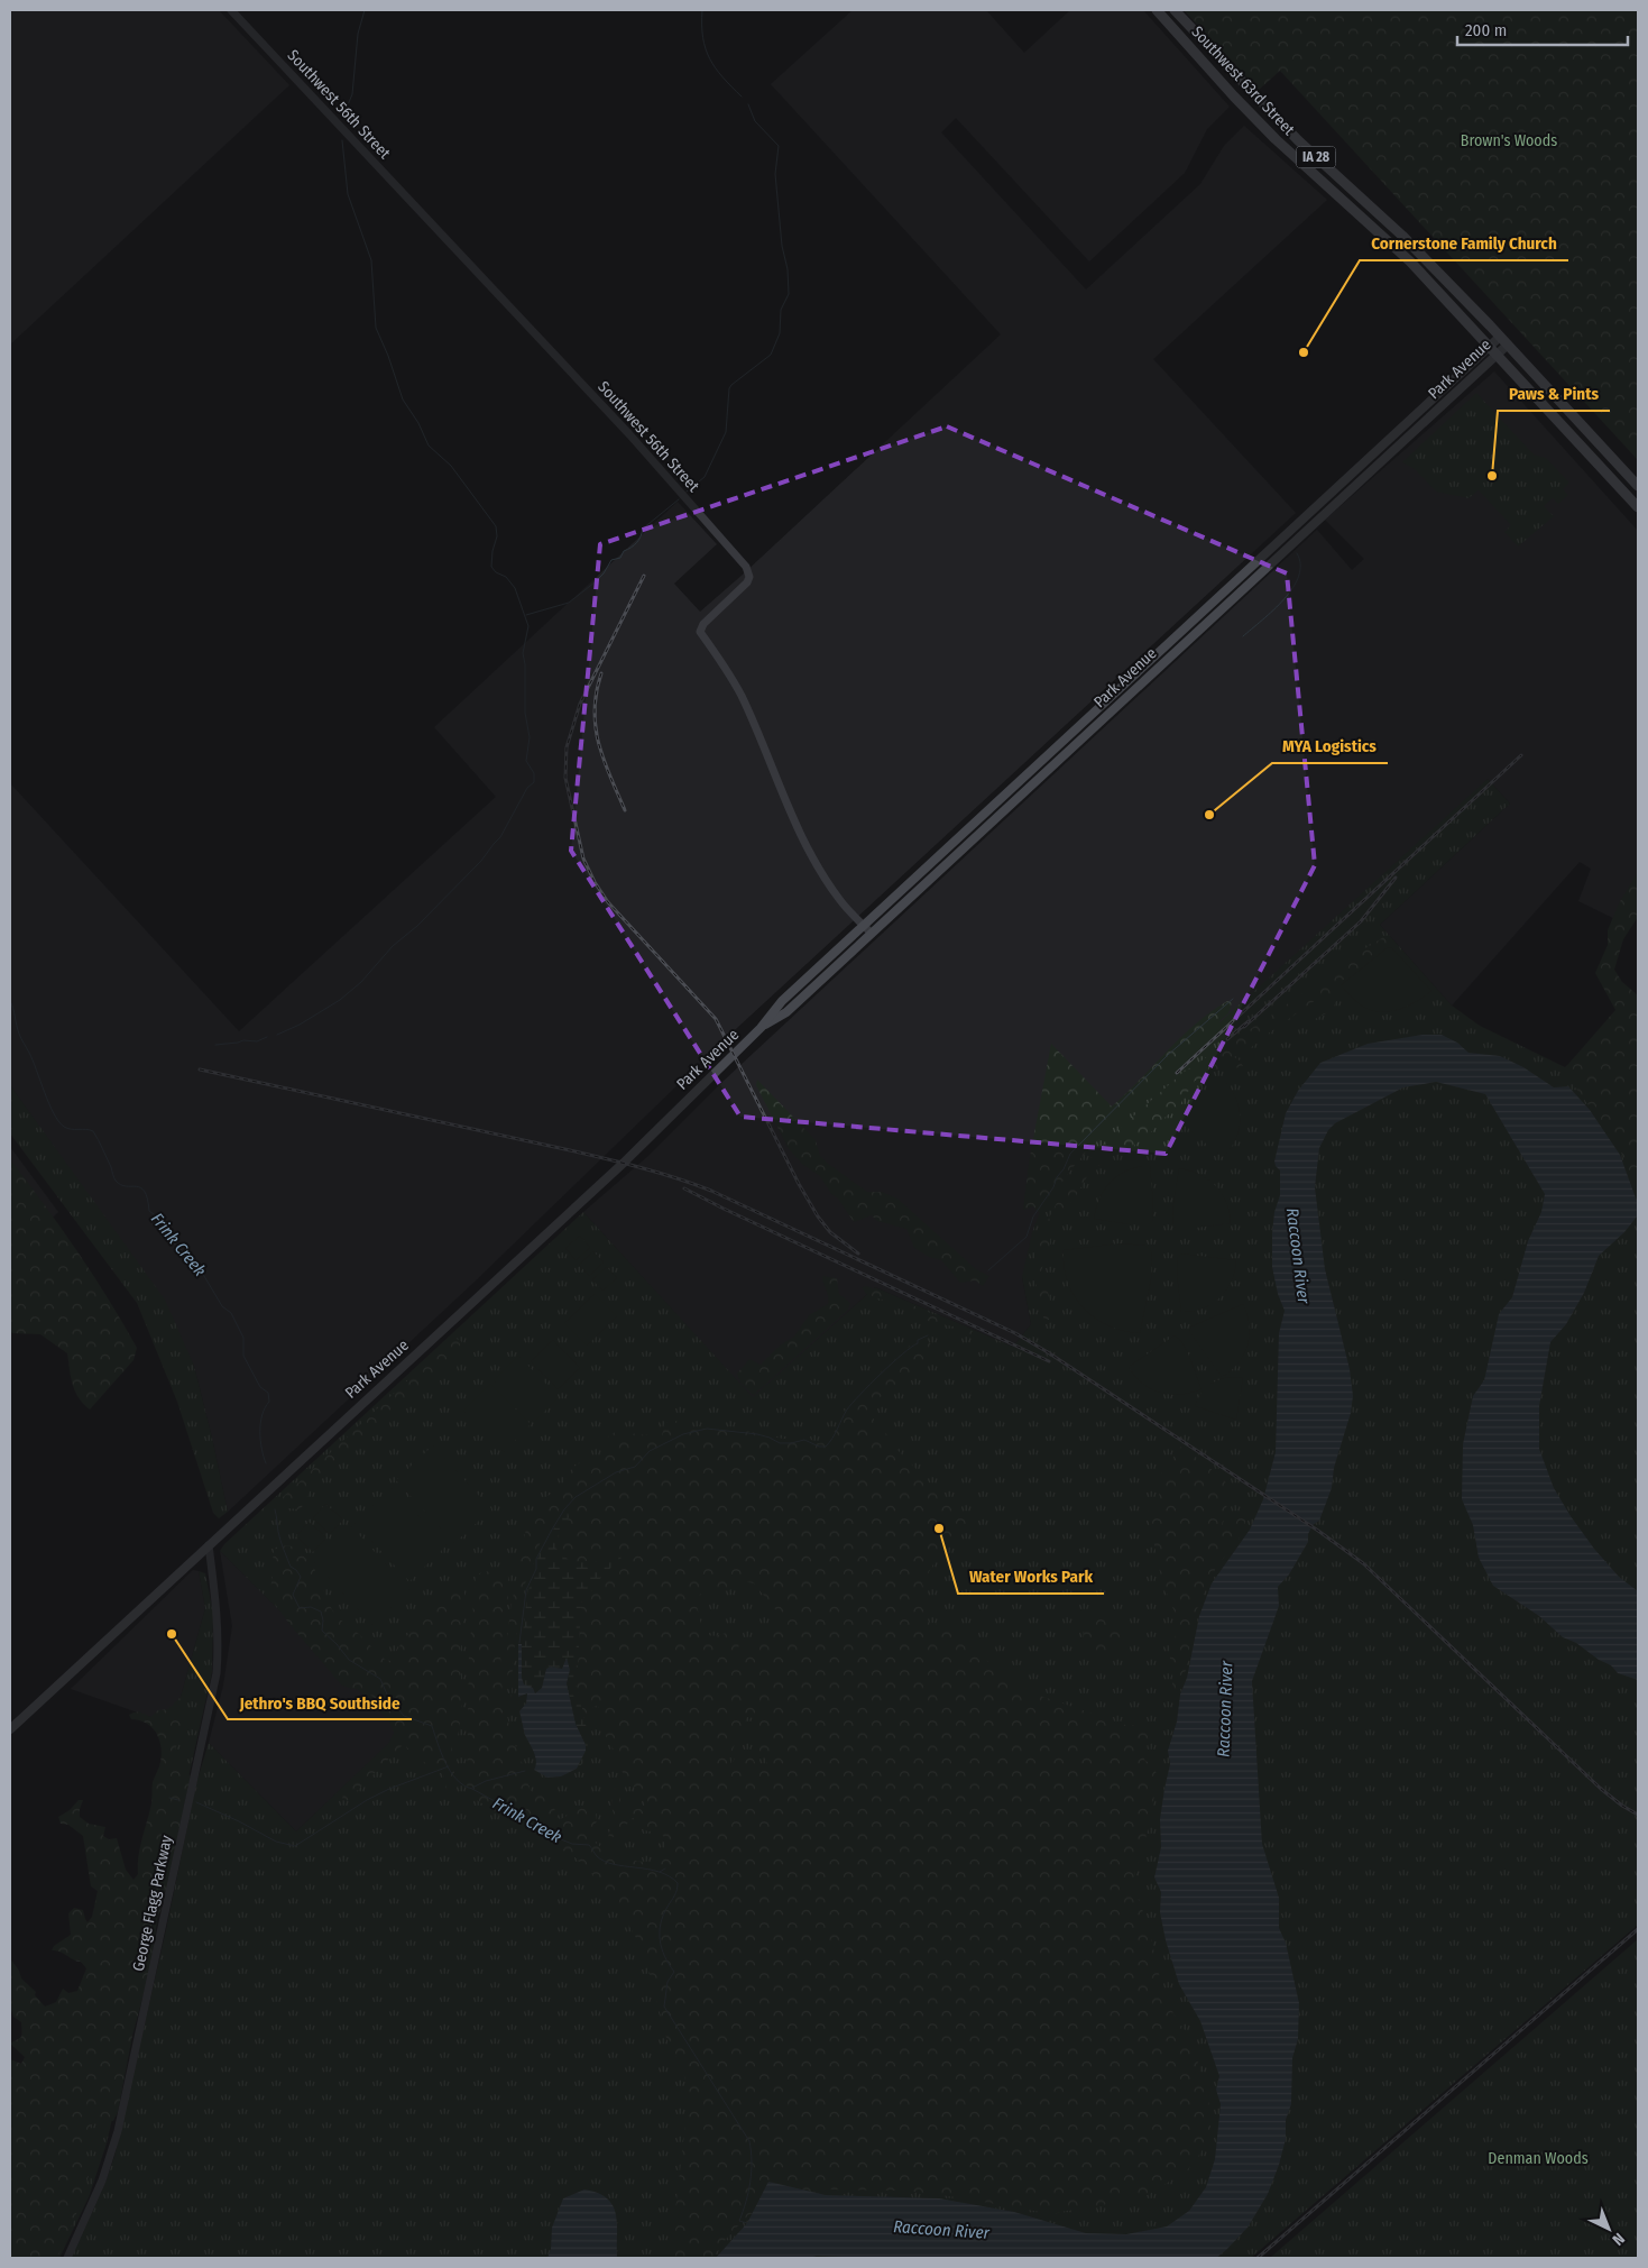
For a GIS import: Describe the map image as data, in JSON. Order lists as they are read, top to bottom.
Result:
{
  "streets": {
    "main road": ["Southwest 63rd Street", "IA 28", "Park Avenue"],
    "street": ["Southwest 56th Street", "George Flagg Parkway"]
  },
  "crossings": [
    ["Southwest 63rd Street", "Park Avenue"],
    ["Southwest 56th Street", "Park Avenue"],
    ["Park Avenue", "George Flagg Parkway"]
  ],
  "water": ["Frink Creek", "Raccoon River"],
  "parks": ["Brown's Woods", "Denman Woods"],
  "places": [
    "Cornerstone Family Church",
    "Paws & Pints",
    "MYA Logistics",
    "Water Works Park",
    "Jethro's BBQ Southside"
  ],
  "scale_bar": "200 m",
  "north": "bottom right"
}
